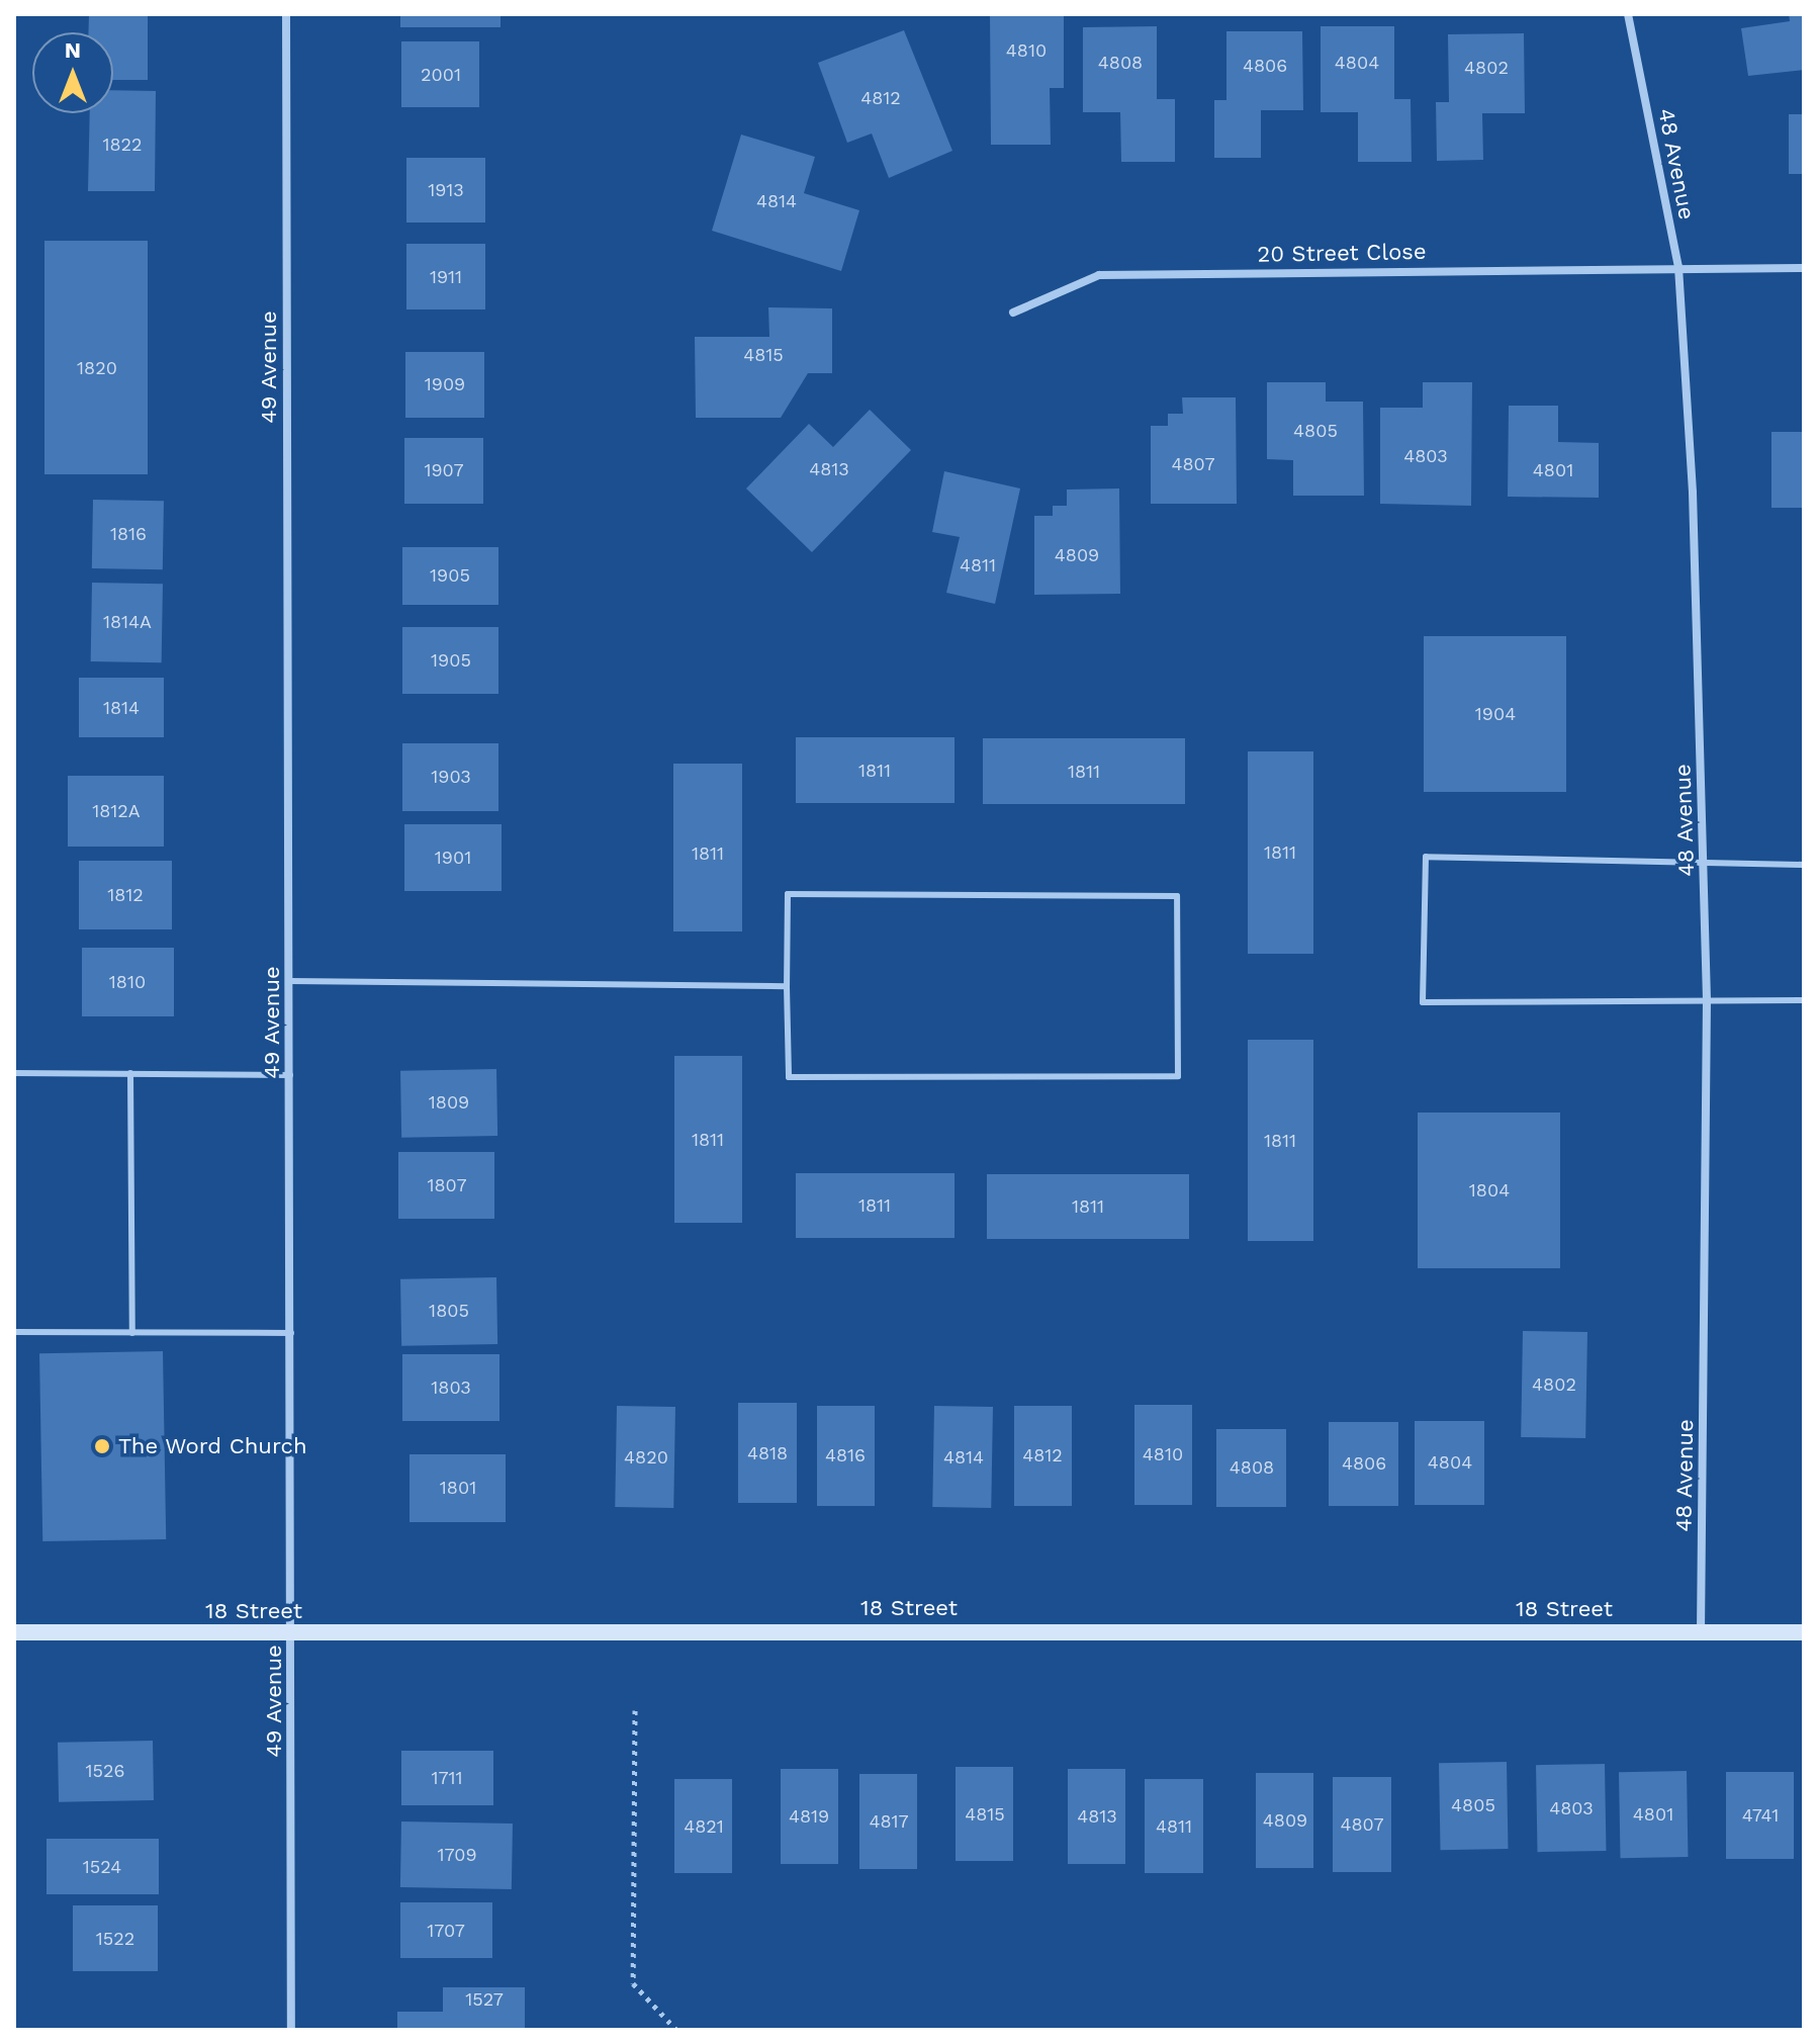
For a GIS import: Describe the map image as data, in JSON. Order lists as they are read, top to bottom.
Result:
{
  "streets": {
    "street": [
      "48 Avenue",
      "20 Street Close",
      "49 Avenue",
      "18 Street"
    ]
  },
  "crossings": [
    ["48 Avenue", "20 Street Close"],
    ["48 Avenue", "18 Street"],
    ["49 Avenue", "18 Street"]
  ],
  "places": ["The Word Church"],
  "house_numbers": [
    "4810",
    "4808",
    "4804",
    "4806",
    "4802",
    "2001",
    "4812",
    "1822",
    "1913",
    "4814",
    "1911",
    "4815",
    "1820",
    "1909",
    "4805",
    "4803",
    "4807",
    "4813",
    "1907",
    "4801",
    "1816",
    "4809",
    "4811",
    "1905",
    "1814A",
    "1905",
    "1814",
    "1904",
    "1811",
    "1811",
    "1903",
    "1812A",
    "1811",
    "1811",
    "1901",
    "1812",
    "1810",
    "1809",
    "1811",
    "1811",
    "1807",
    "1804",
    "1811",
    "1811",
    "1805",
    "4802",
    "1803",
    "4818",
    "4810",
    "4816",
    "4812",
    "4820",
    "4814",
    "4804",
    "4806",
    "4808",
    "1801",
    "1526",
    "1711",
    "4805",
    "4803",
    "4815",
    "4801",
    "4741",
    "4819",
    "4813",
    "4809",
    "4817",
    "4807",
    "4821",
    "4811",
    "1709",
    "1524",
    "1707",
    "1522",
    "1527"
  ],
  "north": "top"
}
